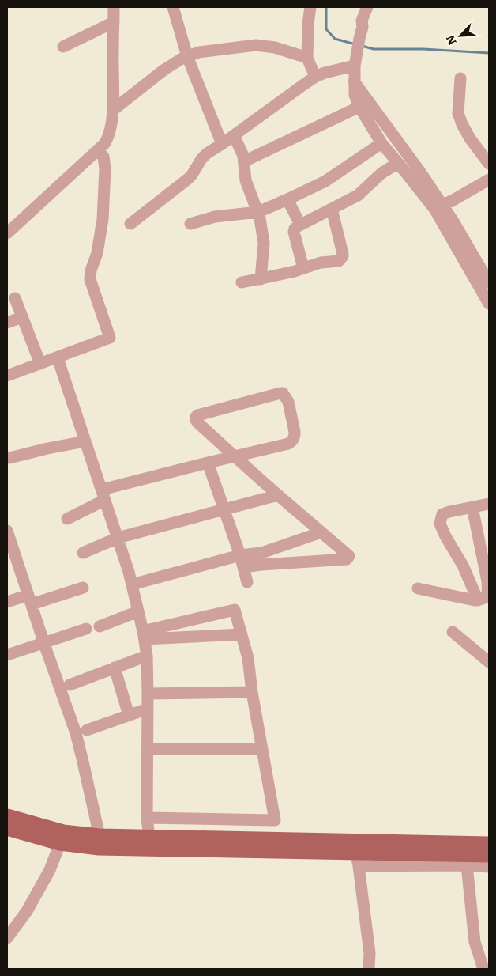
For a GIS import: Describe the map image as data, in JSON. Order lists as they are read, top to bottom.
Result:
{
  "north": "bottom left"
}
